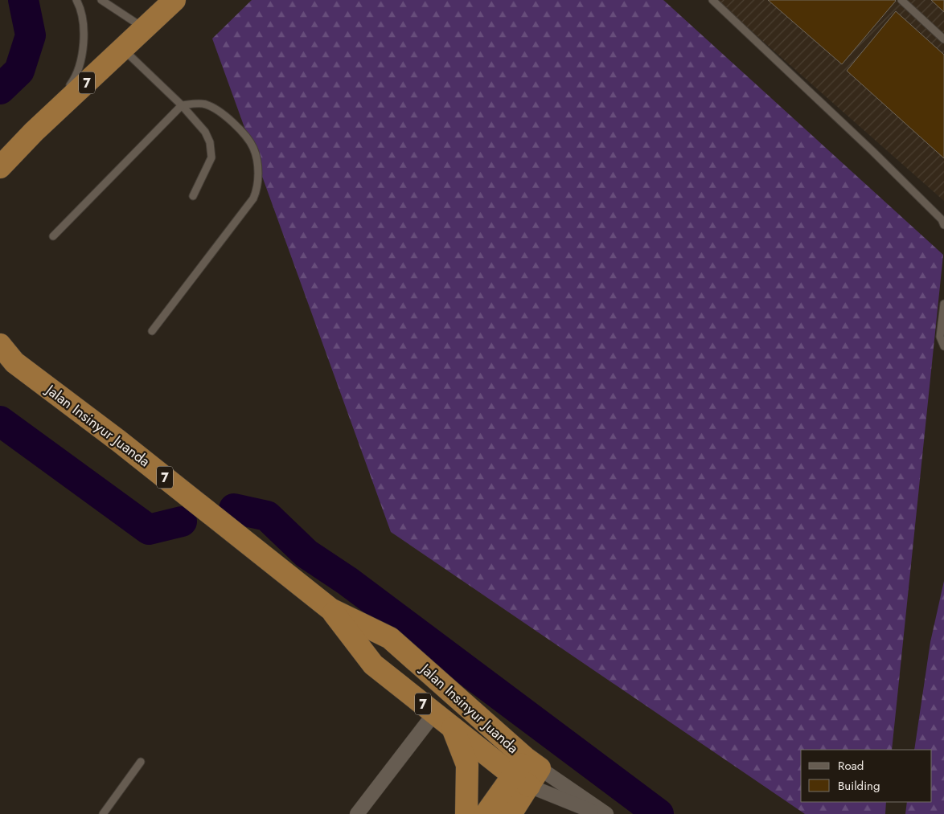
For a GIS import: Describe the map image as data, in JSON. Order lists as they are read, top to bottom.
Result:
{
  "streets": {
    "highway": ["7", "Jalan Insinyur Juanda"]
  },
  "legend": ["Road", "Building"]
}
